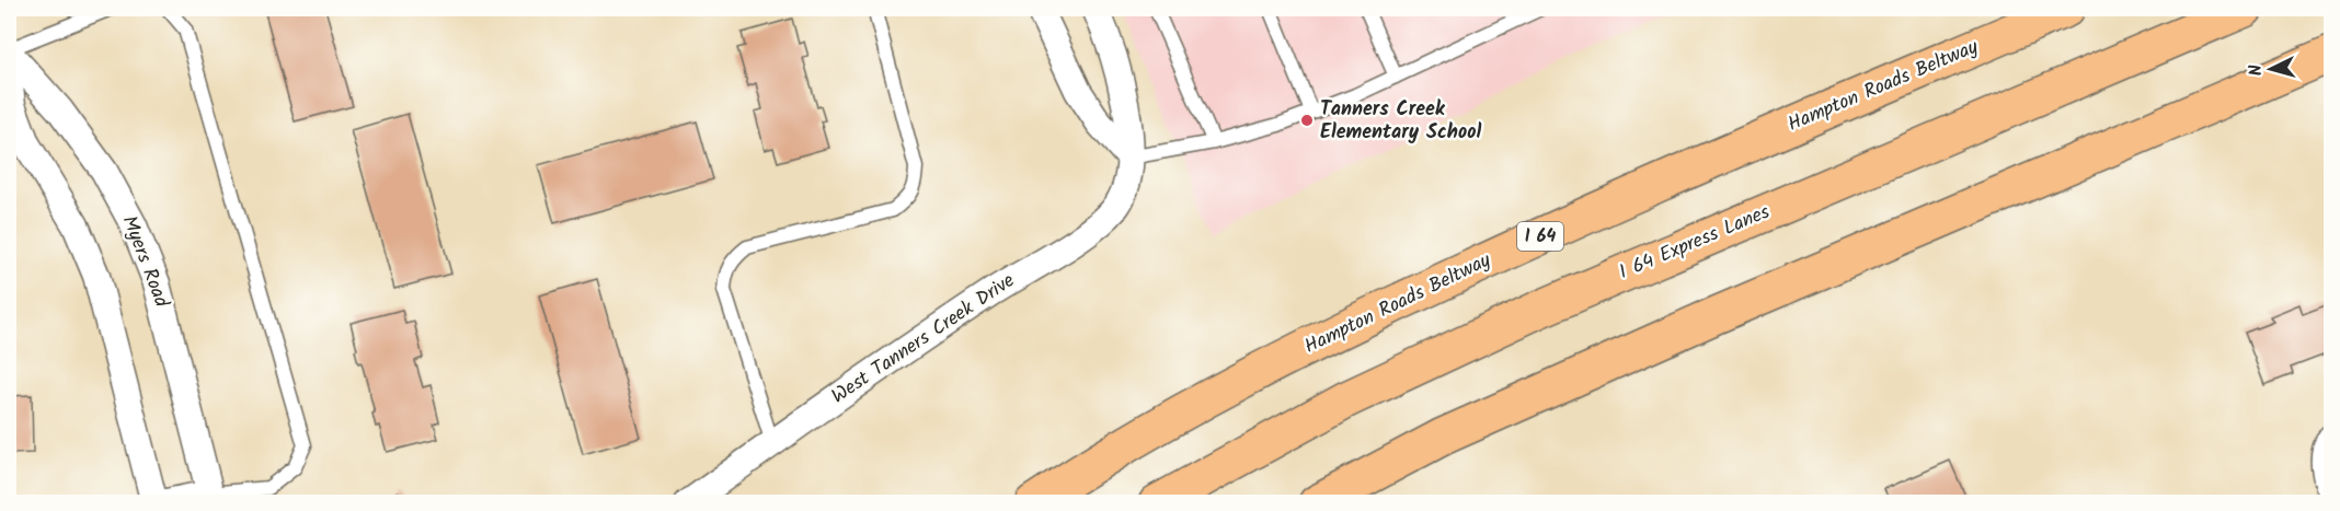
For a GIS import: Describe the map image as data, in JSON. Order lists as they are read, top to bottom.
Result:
{
  "streets": {
    "highway": ["Hampton Roads Beltway", "I 64", "I 64 Express Lanes"],
    "street": ["Myers Road", "West Tanners Creek Drive"]
  },
  "places": ["Tanners Creek Elementary School"],
  "north": "left"
}
